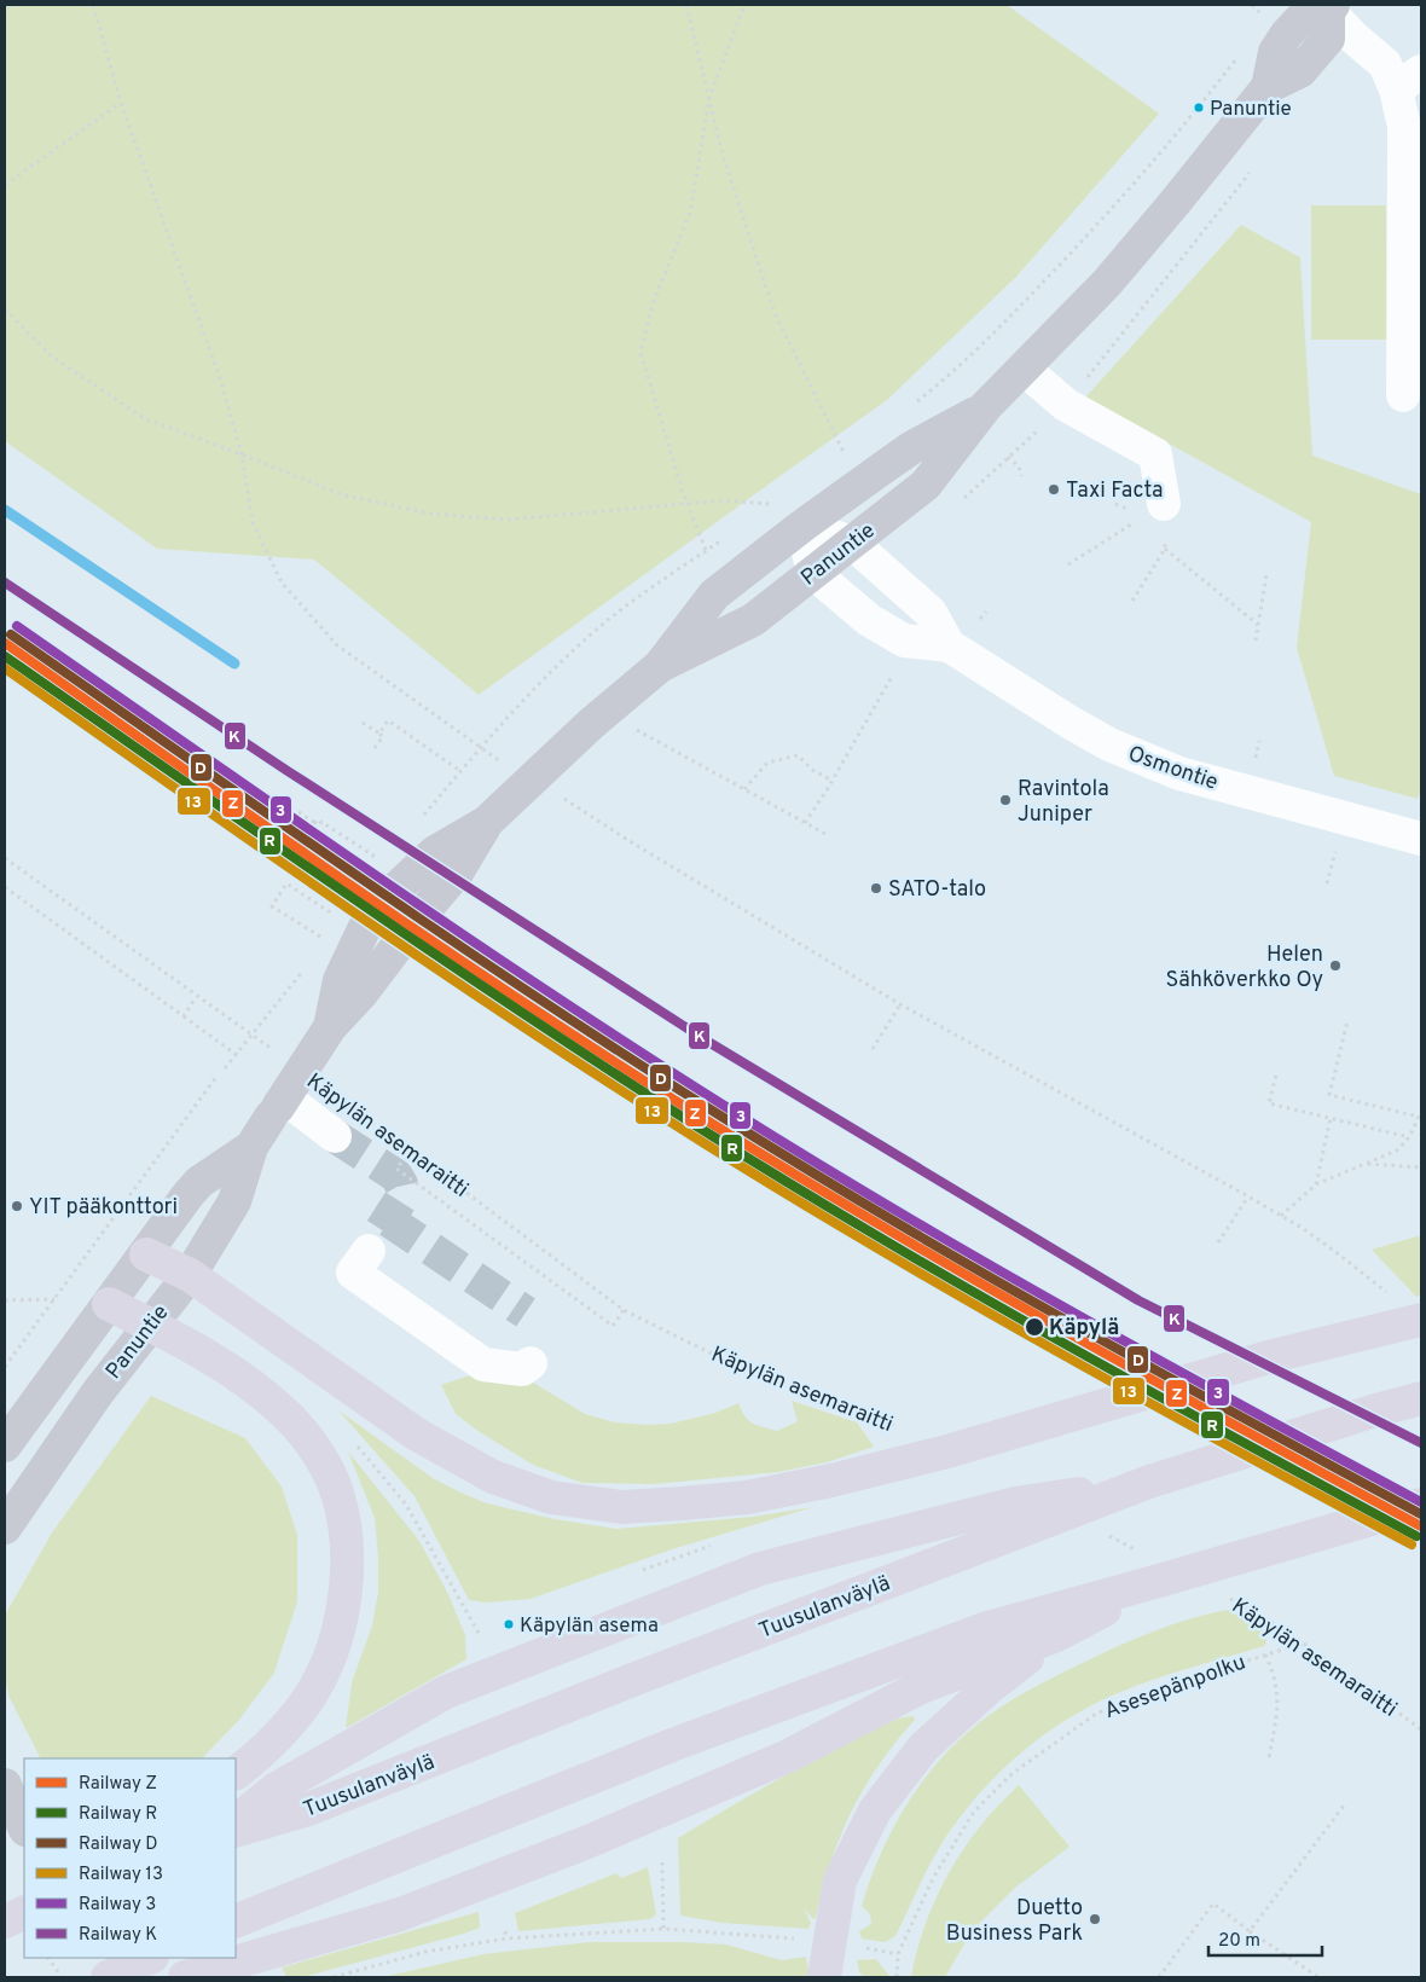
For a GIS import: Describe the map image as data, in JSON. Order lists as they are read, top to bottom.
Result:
{
  "streets": {
    "highway": ["Tuusulanväylä"],
    "main road": ["Panuntie"],
    "street": ["Osmontie"],
    "path": ["Käpylän asemaraitti", "Asesepänpolku"]
  },
  "crossings": [
    ["Panuntie", "Osmontie"],
    ["Käpylän asemaraitti", "Asesepänpolku"]
  ],
  "places": [
    "Panuntie",
    "Taxi Facta",
    "Ravintola Juniper",
    "SATO-talo",
    "Helen Sähköverkko Oy",
    "YIT pääkonttori",
    "Käpylä",
    "Käpylän asema",
    "Duetto Business Park"
  ],
  "lines": [
    "rail line K",
    "rail line 3",
    "rail line D",
    "rail line Z",
    "rail line R",
    "rail line 13"
  ],
  "legend": [
    "Railway Z",
    "Railway R",
    "Railway D",
    "Railway 13",
    "Railway 3",
    "Railway K"
  ],
  "scale_bar": "20 m"
}
